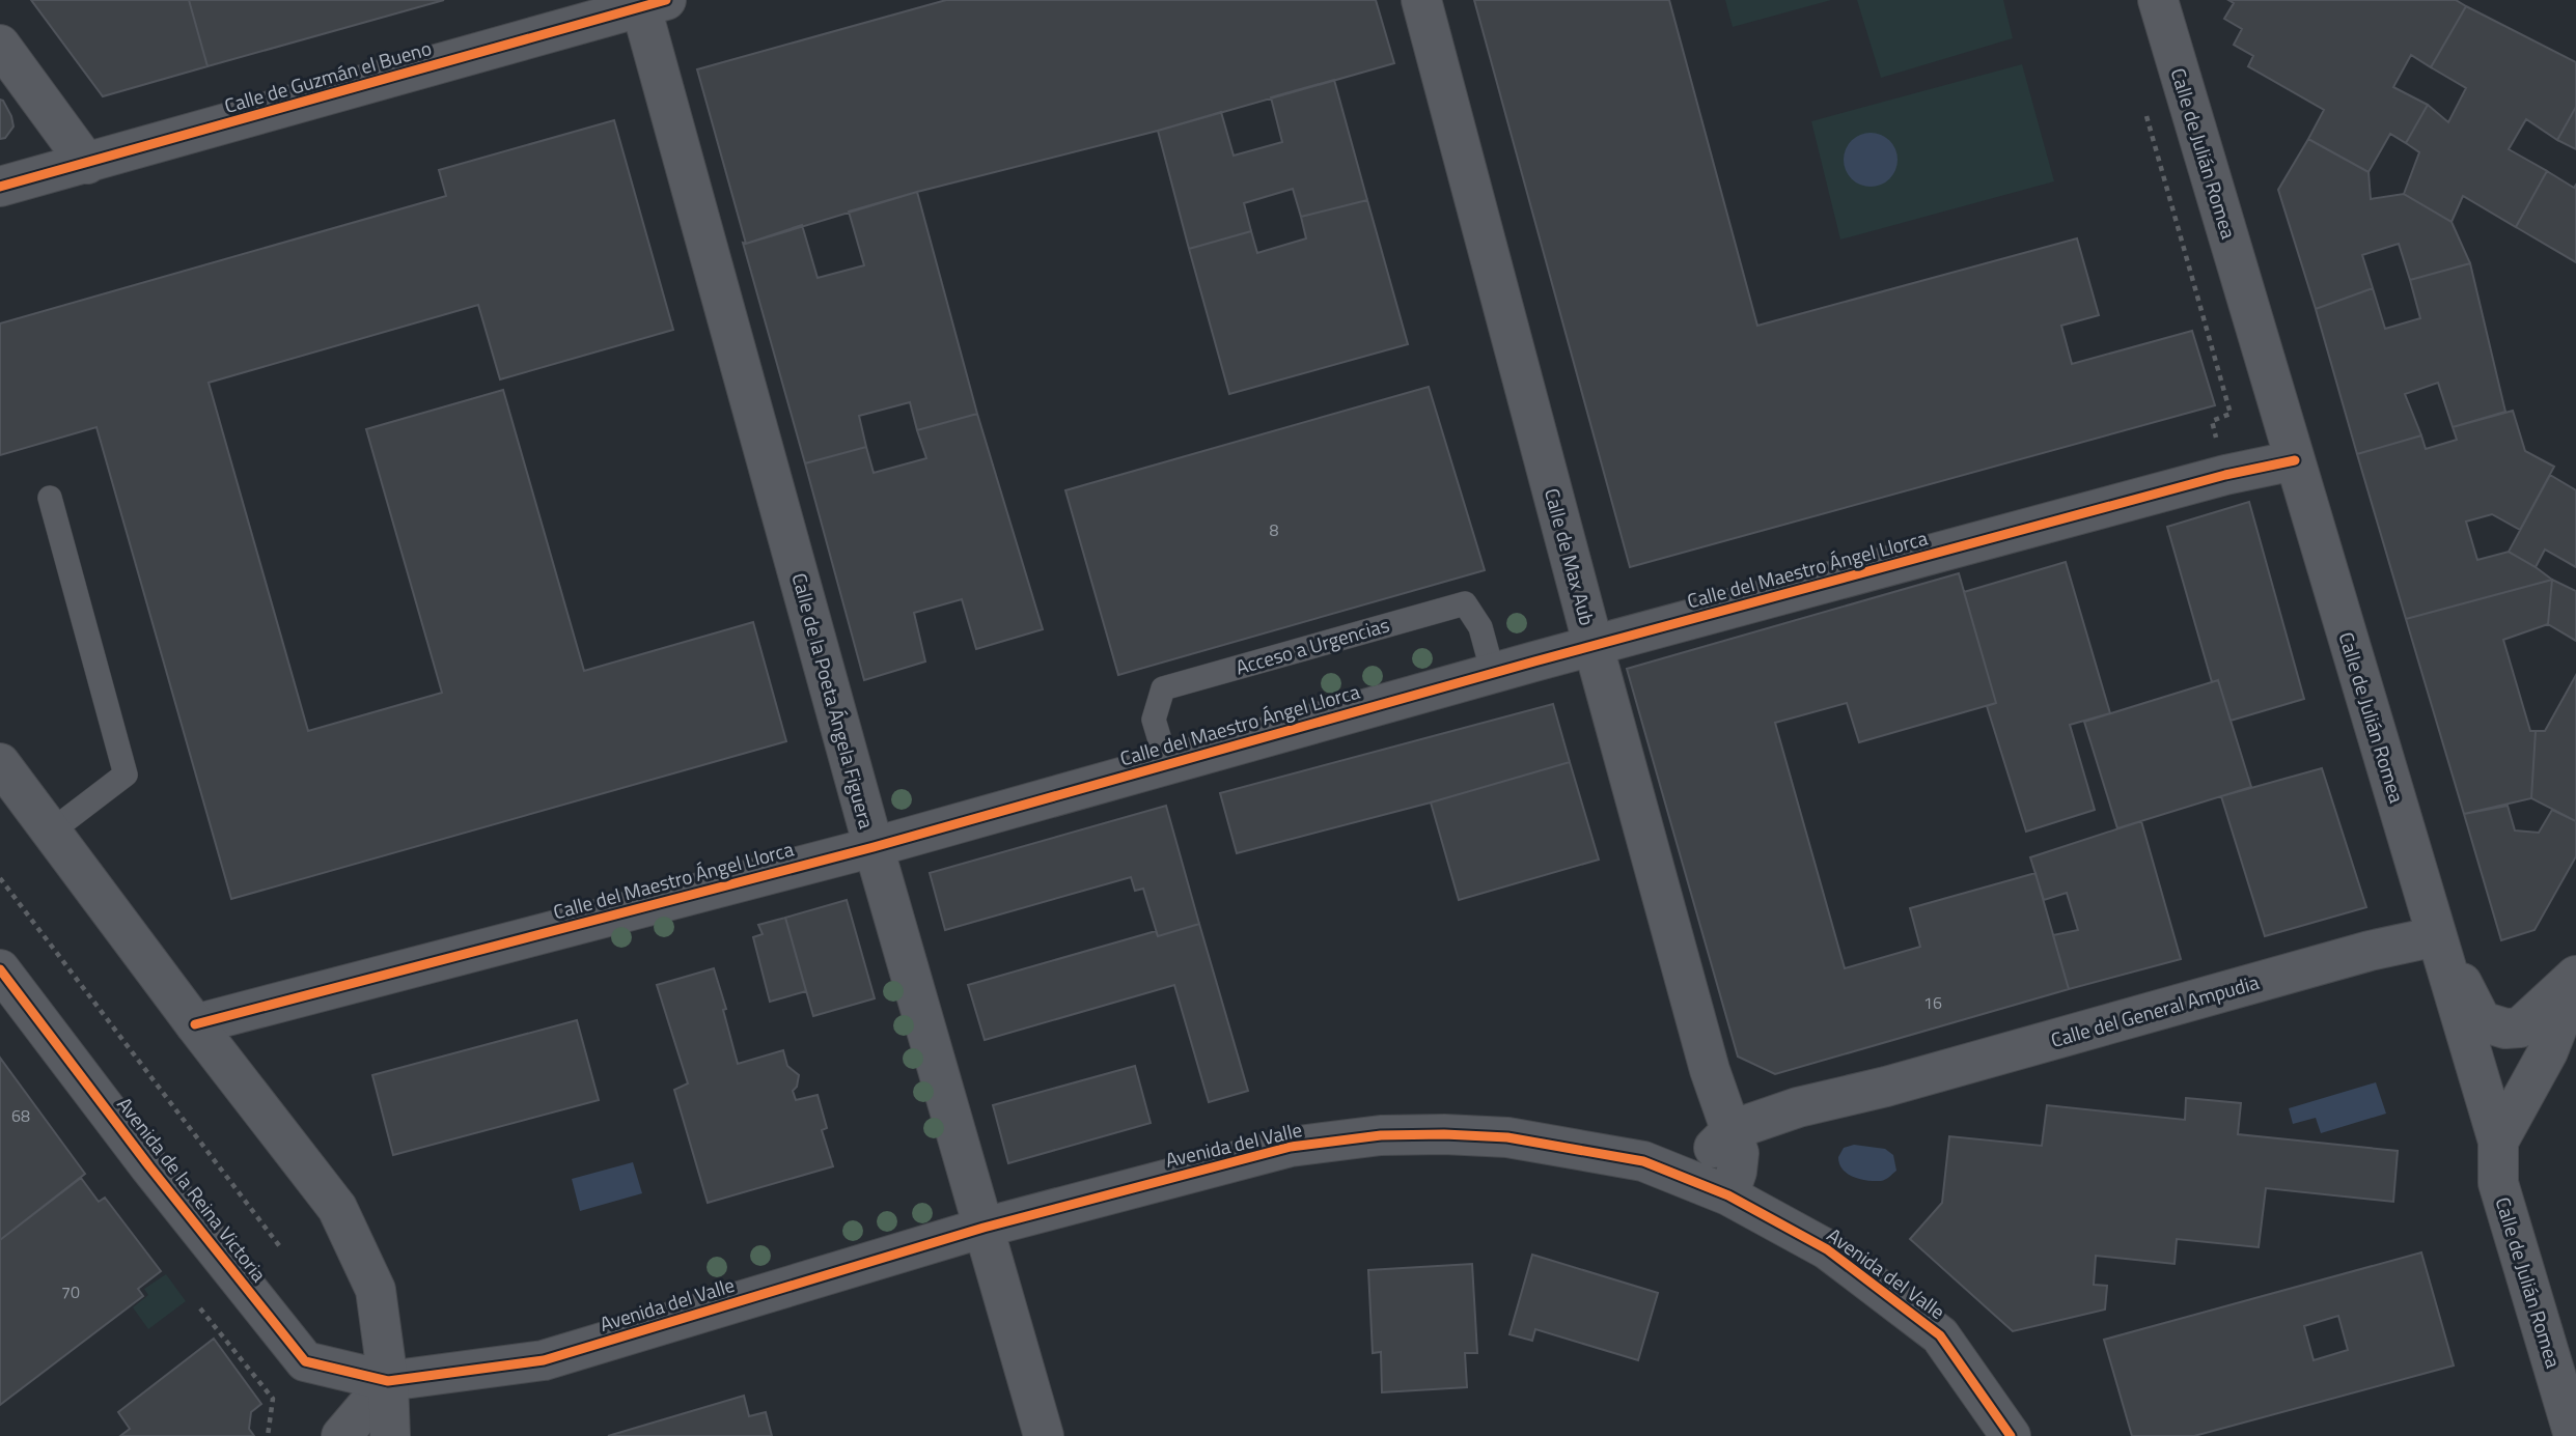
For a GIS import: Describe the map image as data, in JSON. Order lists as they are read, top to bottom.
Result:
{
  "streets": {
    "street": [
      "Calle de Guzmán el Bueno",
      "Calle de Julián Romea",
      "Calle de Max Aub",
      "Calle del Maestro Ángel Llorca",
      "Calle de la Poeta Ángela Figuera",
      "Calle del General Ampudia",
      "Avenida del Valle",
      "Avenida de la Reina Victoria"
    ],
    "lane": ["Acceso a Urgencias"]
  },
  "crossings": [
    ["Calle de Guzmán el Bueno", "Calle de la Poeta Ángela Figuera"],
    ["Calle de Julián Romea", "Calle del Maestro Ángel Llorca"],
    ["Calle de Julián Romea", "Calle del General Ampudia"],
    ["Calle de Max Aub", "Calle del Maestro Ángel Llorca"],
    ["Calle de Max Aub", "Calle del General Ampudia"],
    ["Calle de Max Aub", "Avenida del Valle"],
    ["Calle del Maestro Ángel Llorca", "Acceso a Urgencias"],
    ["Calle del Maestro Ángel Llorca", "Calle de la Poeta Ángela Figuera"],
    ["Calle de la Poeta Ángela Figuera", "Avenida del Valle"],
    ["Avenida del Valle", "Avenida de la Reina Victoria"]
  ],
  "house_numbers": [
    "8",
    "16",
    "68",
    "70"
  ]
}
